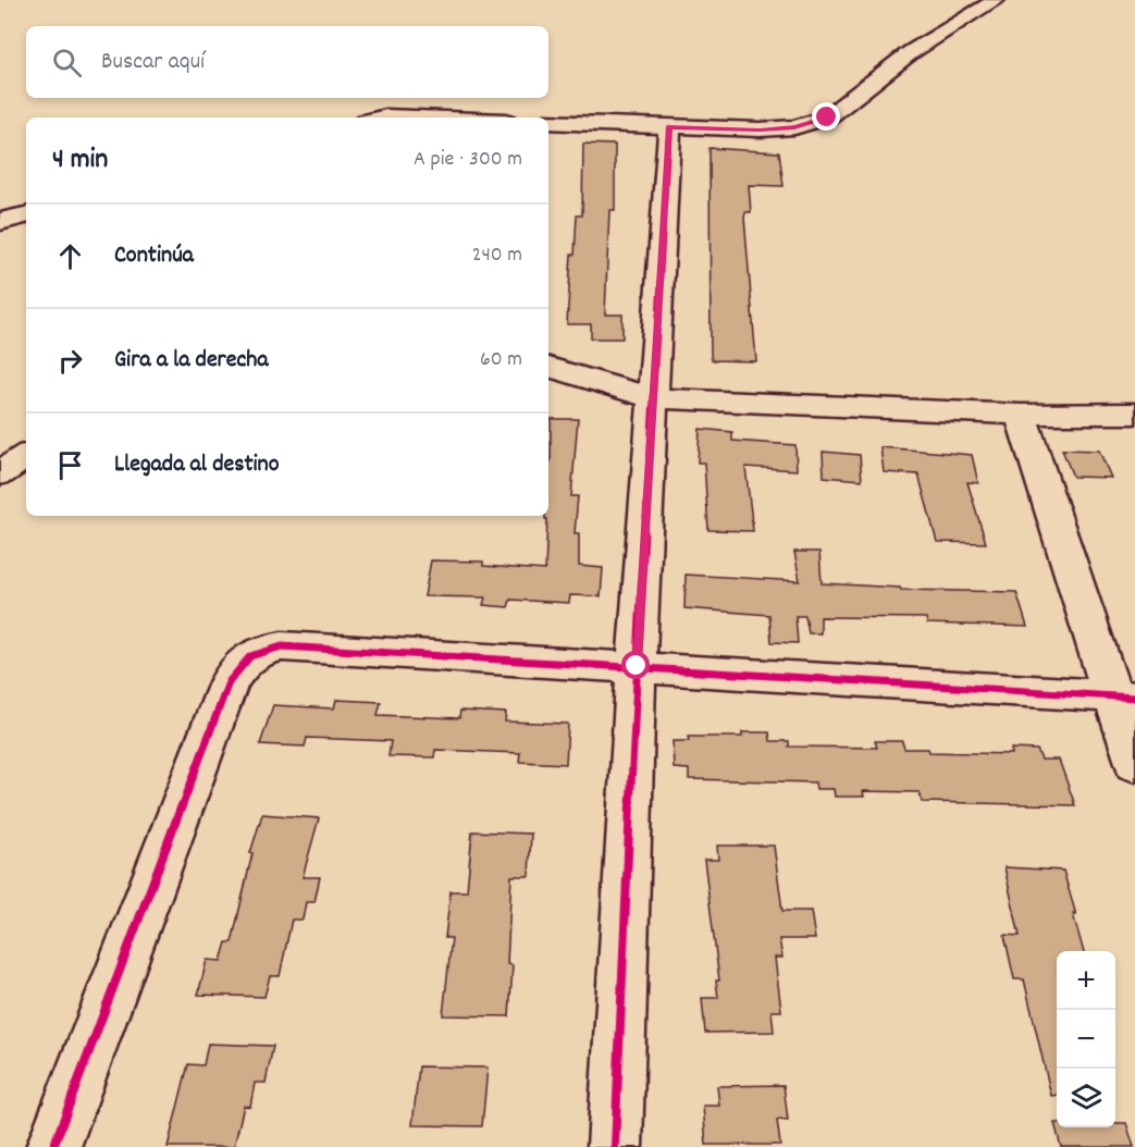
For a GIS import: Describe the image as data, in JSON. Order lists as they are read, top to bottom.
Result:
{
  "page": {
    "search": "Buscar aquí",
    "heading": ["4 min", "A pie · 300 m"],
    "list": [
      ["Continúa", "240 m"],
      ["Gira a la derecha", "60 m"],
      "Llegada al destino"
    ],
    "map_buttons": ["+", "−"]
  }
}
